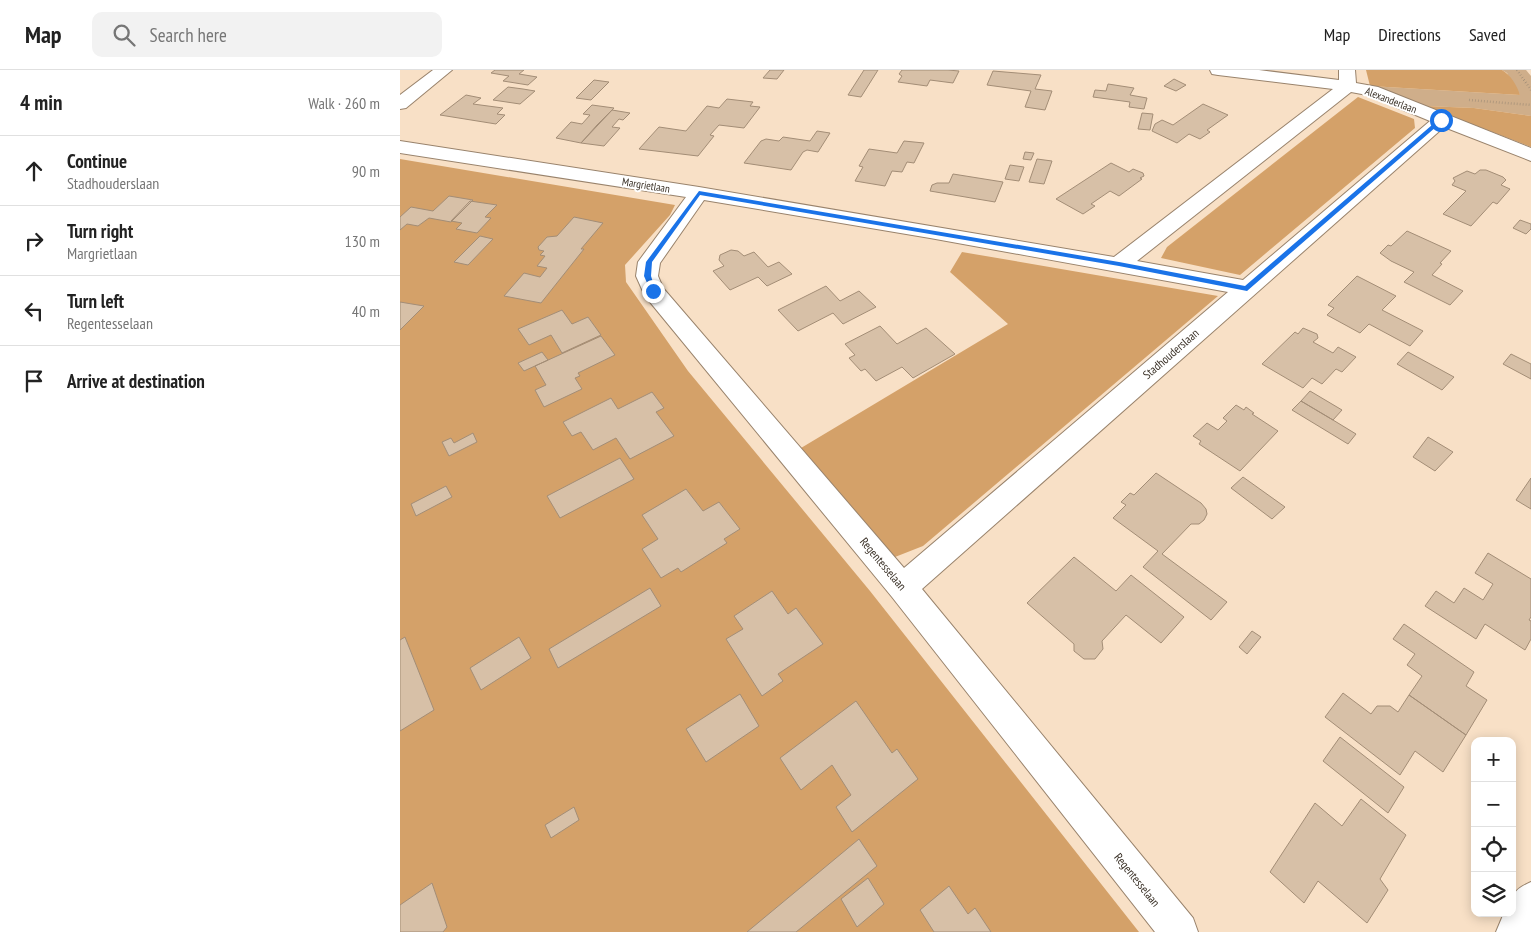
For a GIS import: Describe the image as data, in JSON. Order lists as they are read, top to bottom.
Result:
{
  "streets": {
    "street": [
      "Alexanderlaan",
      "Margrietlaan",
      "Stadhouderslaan",
      "Regentesselaan"
    ]
  },
  "crossings": [
    ["Alexanderlaan", "Stadhouderslaan"],
    ["Margrietlaan", "Stadhouderslaan"],
    ["Margrietlaan", "Regentesselaan"],
    ["Stadhouderslaan", "Regentesselaan"]
  ],
  "page": {
    "header": "Map",
    "search": "Search here",
    "nav": ["Map", "Directions", "Saved"],
    "heading": ["4 min", "Walk · 260 m"],
    "list": [
      ["Continue", "Stadhouderslaan", "90 m"],
      ["Turn right", "Margrietlaan", "130 m"],
      ["Turn left", "Regentesselaan", "40 m"],
      "Arrive at destination"
    ],
    "map_buttons": ["+", "−"]
  }
}
